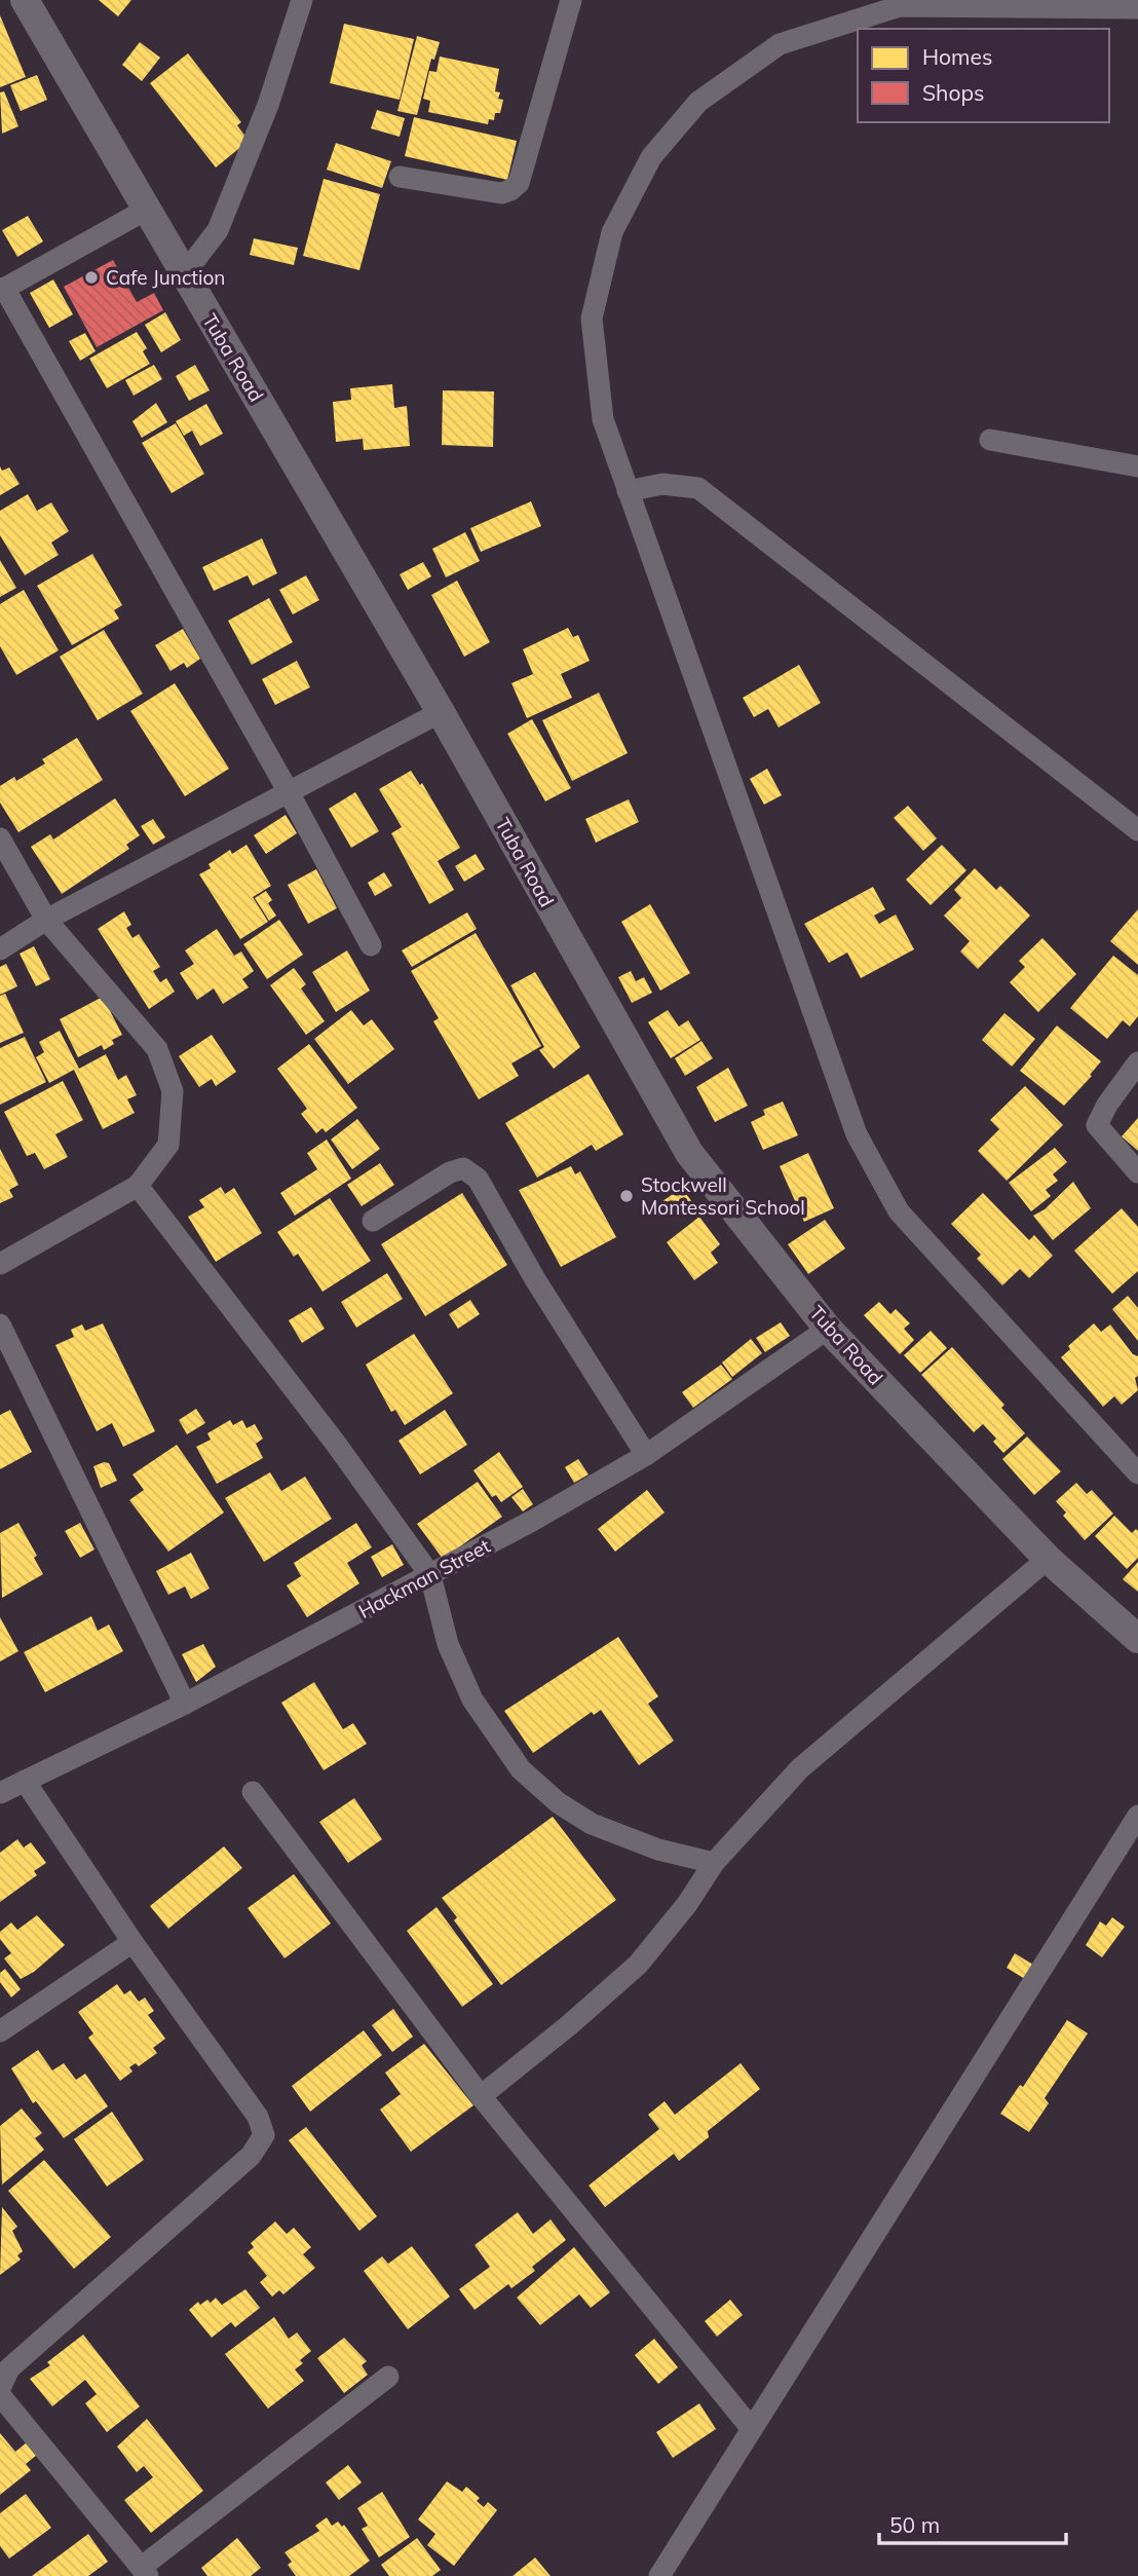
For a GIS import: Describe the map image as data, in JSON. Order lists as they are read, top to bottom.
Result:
{
  "streets": {
    "street": ["Tuba Road", "Hackman Street"]
  },
  "crossings": [
    ["Tuba Road", "Hackman Street"]
  ],
  "places": ["Cafe Junction", "Stockwell Montessori School"],
  "legend": ["Homes", "Shops"],
  "scale_bar": "50 m"
}
